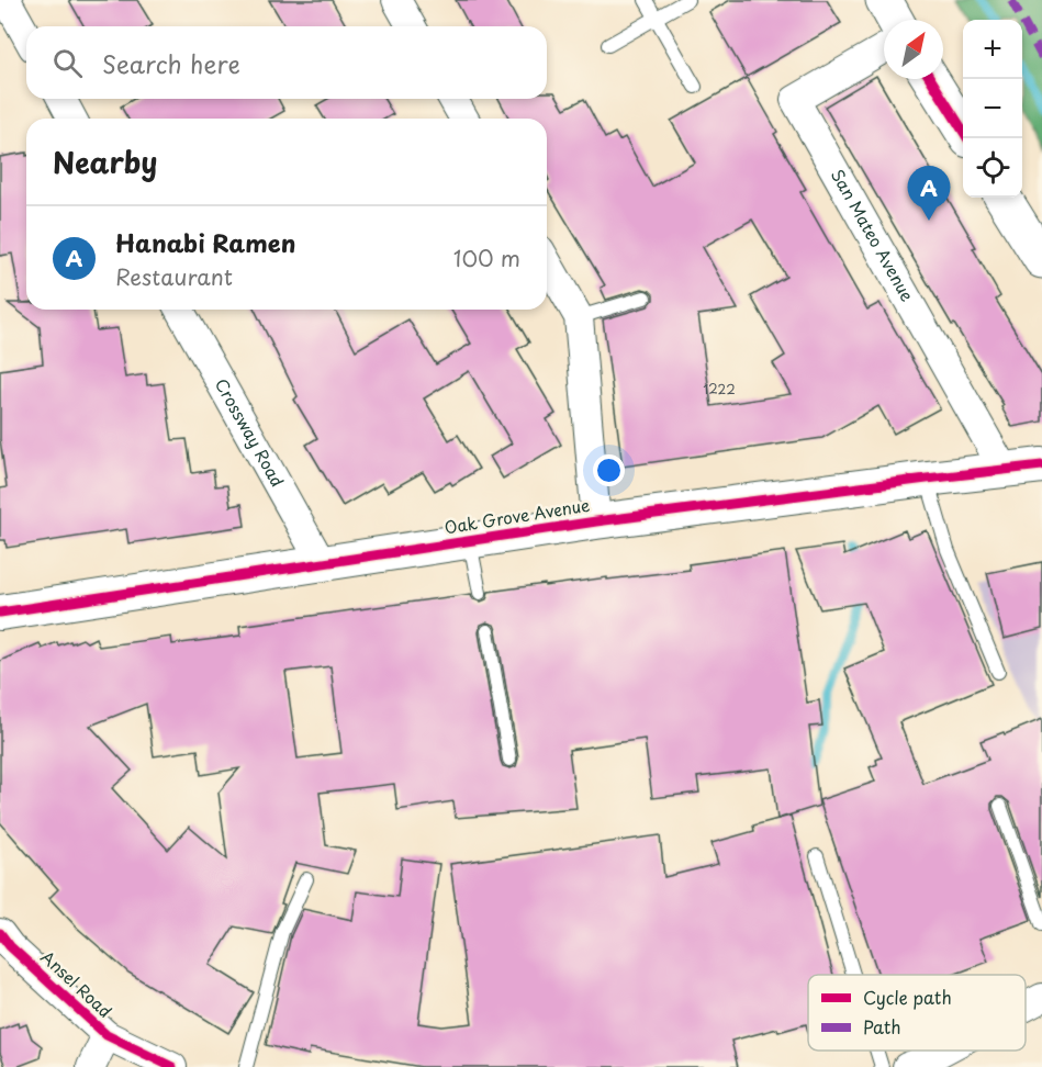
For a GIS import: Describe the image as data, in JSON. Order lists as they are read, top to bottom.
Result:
{
  "streets": {
    "street": [
      "San Mateo Avenue",
      "Crossway Road",
      "Oak Grove Avenue",
      "Ansel Road"
    ]
  },
  "crossings": [
    ["San Mateo Avenue", "Oak Grove Avenue"],
    ["Crossway Road", "Oak Grove Avenue"]
  ],
  "house_numbers": ["1222"],
  "legend": ["Cycle path", "Path"],
  "north": "top right",
  "page": {
    "map_buttons": ["+", "−"],
    "search": "Search here",
    "heading": "Nearby",
    "pins": "A",
    "list": [
      {
        "mark": "A",
        "name": "Hanabi Ramen",
        "note": "Restaurant",
        "value": "100 m"
      }
    ]
  }
}
